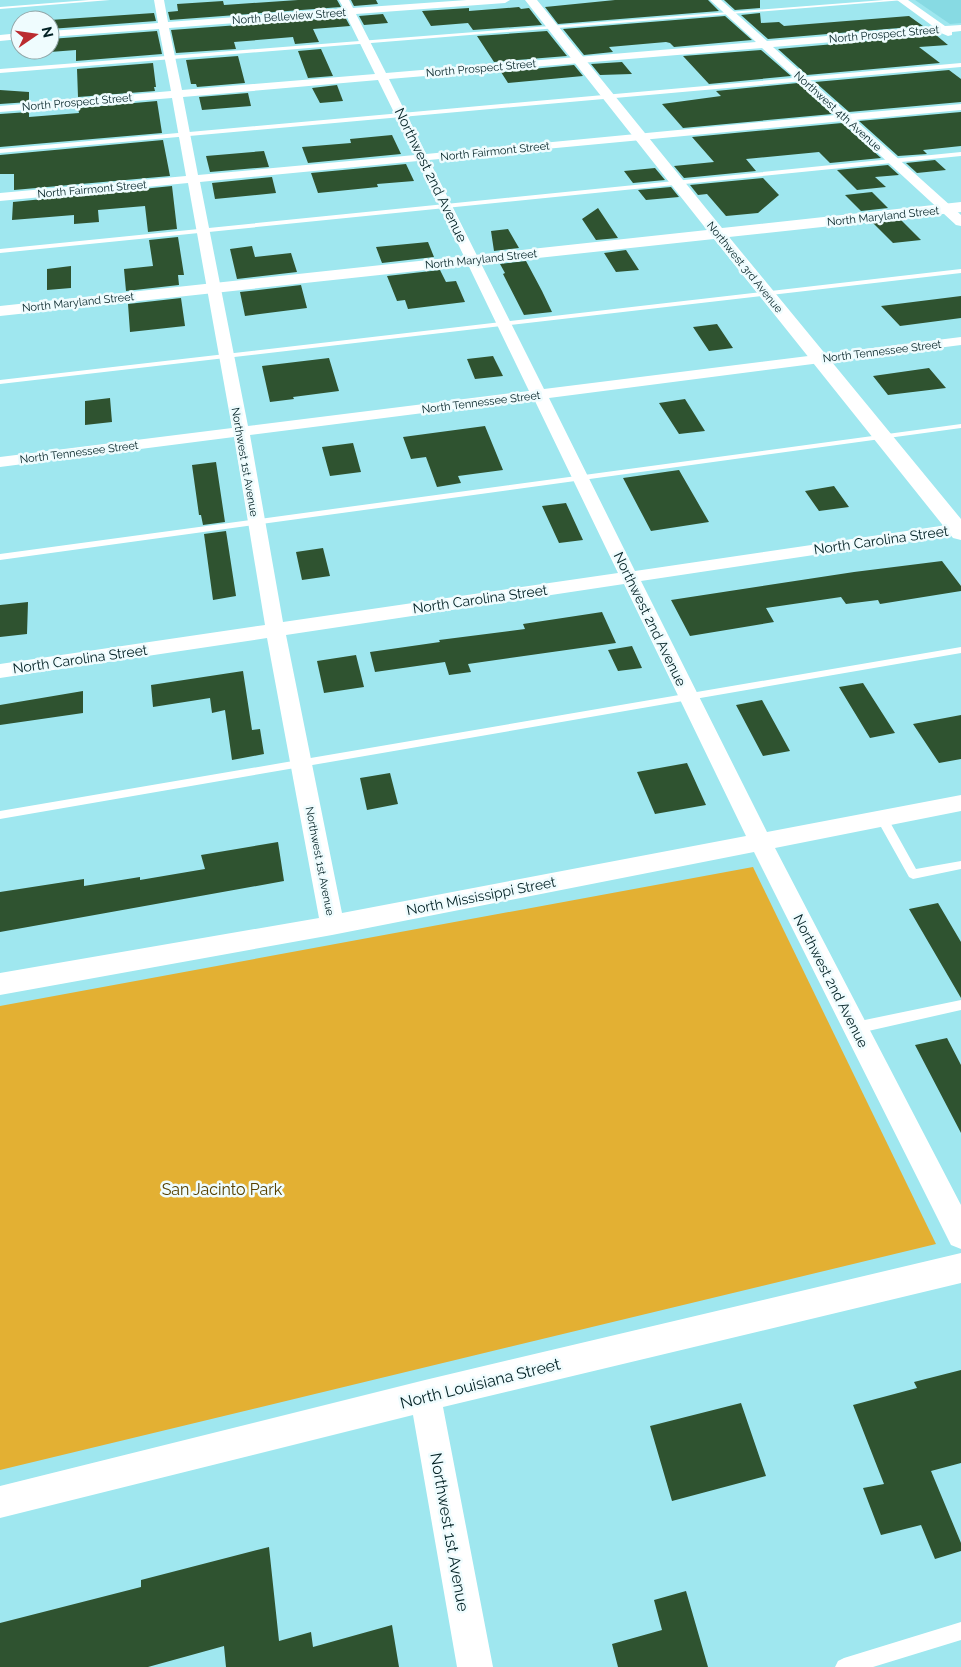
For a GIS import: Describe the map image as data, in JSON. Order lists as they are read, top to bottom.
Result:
{
  "streets": {
    "street": [
      "North Belleview Street",
      "North Prospect Street",
      "Northwest 4th Avenue",
      "North Fairmont Street",
      "Northwest 2nd Avenue",
      "North Maryland Street",
      "Northwest 3rd Avenue",
      "North Tennessee Street",
      "Northwest 1st Avenue",
      "North Carolina Street",
      "North Mississippi Street",
      "North Louisiana Street"
    ]
  },
  "crossings": [
    ["North Belleview Street", "Northwest 2nd Avenue"],
    ["North Belleview Street", "Northwest 1st Avenue"],
    ["North Prospect Street", "Northwest 4th Avenue"],
    ["North Prospect Street", "Northwest 2nd Avenue"],
    ["North Prospect Street", "Northwest 3rd Avenue"],
    ["North Prospect Street", "Northwest 1st Avenue"],
    ["Northwest 4th Avenue", "North Fairmont Street"],
    ["Northwest 4th Avenue", "North Maryland Street"],
    ["North Fairmont Street", "Northwest 2nd Avenue"],
    ["North Fairmont Street", "Northwest 3rd Avenue"],
    ["North Fairmont Street", "Northwest 1st Avenue"],
    ["Northwest 2nd Avenue", "North Maryland Street"],
    ["Northwest 2nd Avenue", "North Tennessee Street"],
    ["Northwest 2nd Avenue", "North Carolina Street"],
    ["Northwest 2nd Avenue", "North Mississippi Street"],
    ["North Maryland Street", "Northwest 3rd Avenue"],
    ["North Maryland Street", "Northwest 1st Avenue"],
    ["Northwest 3rd Avenue", "North Tennessee Street"],
    ["Northwest 3rd Avenue", "North Carolina Street"],
    ["North Tennessee Street", "Northwest 1st Avenue"],
    ["Northwest 1st Avenue", "North Carolina Street"],
    ["Northwest 1st Avenue", "North Mississippi Street"],
    ["Northwest 1st Avenue", "North Louisiana Street"]
  ],
  "parks": ["San Jacinto Park"],
  "north": "right"
}
